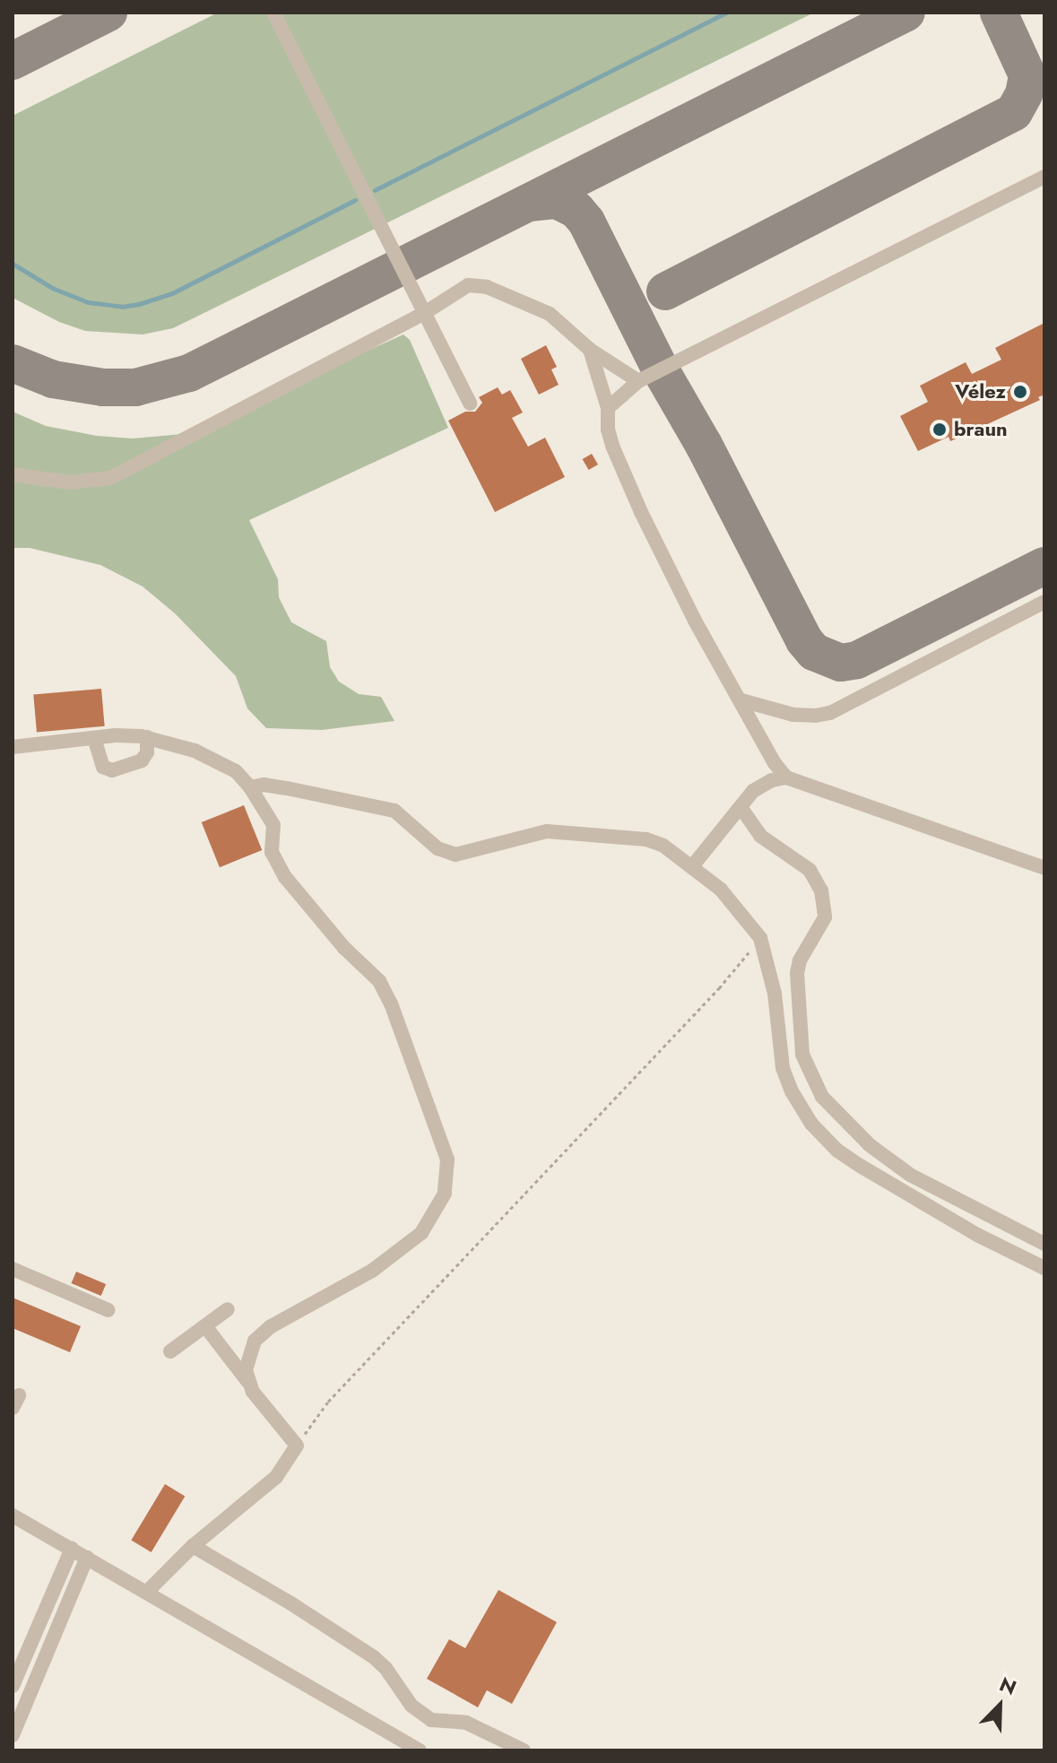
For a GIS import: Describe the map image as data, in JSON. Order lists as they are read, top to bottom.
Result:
{
  "places": ["Vélez", "braun"],
  "north": "top right"
}
